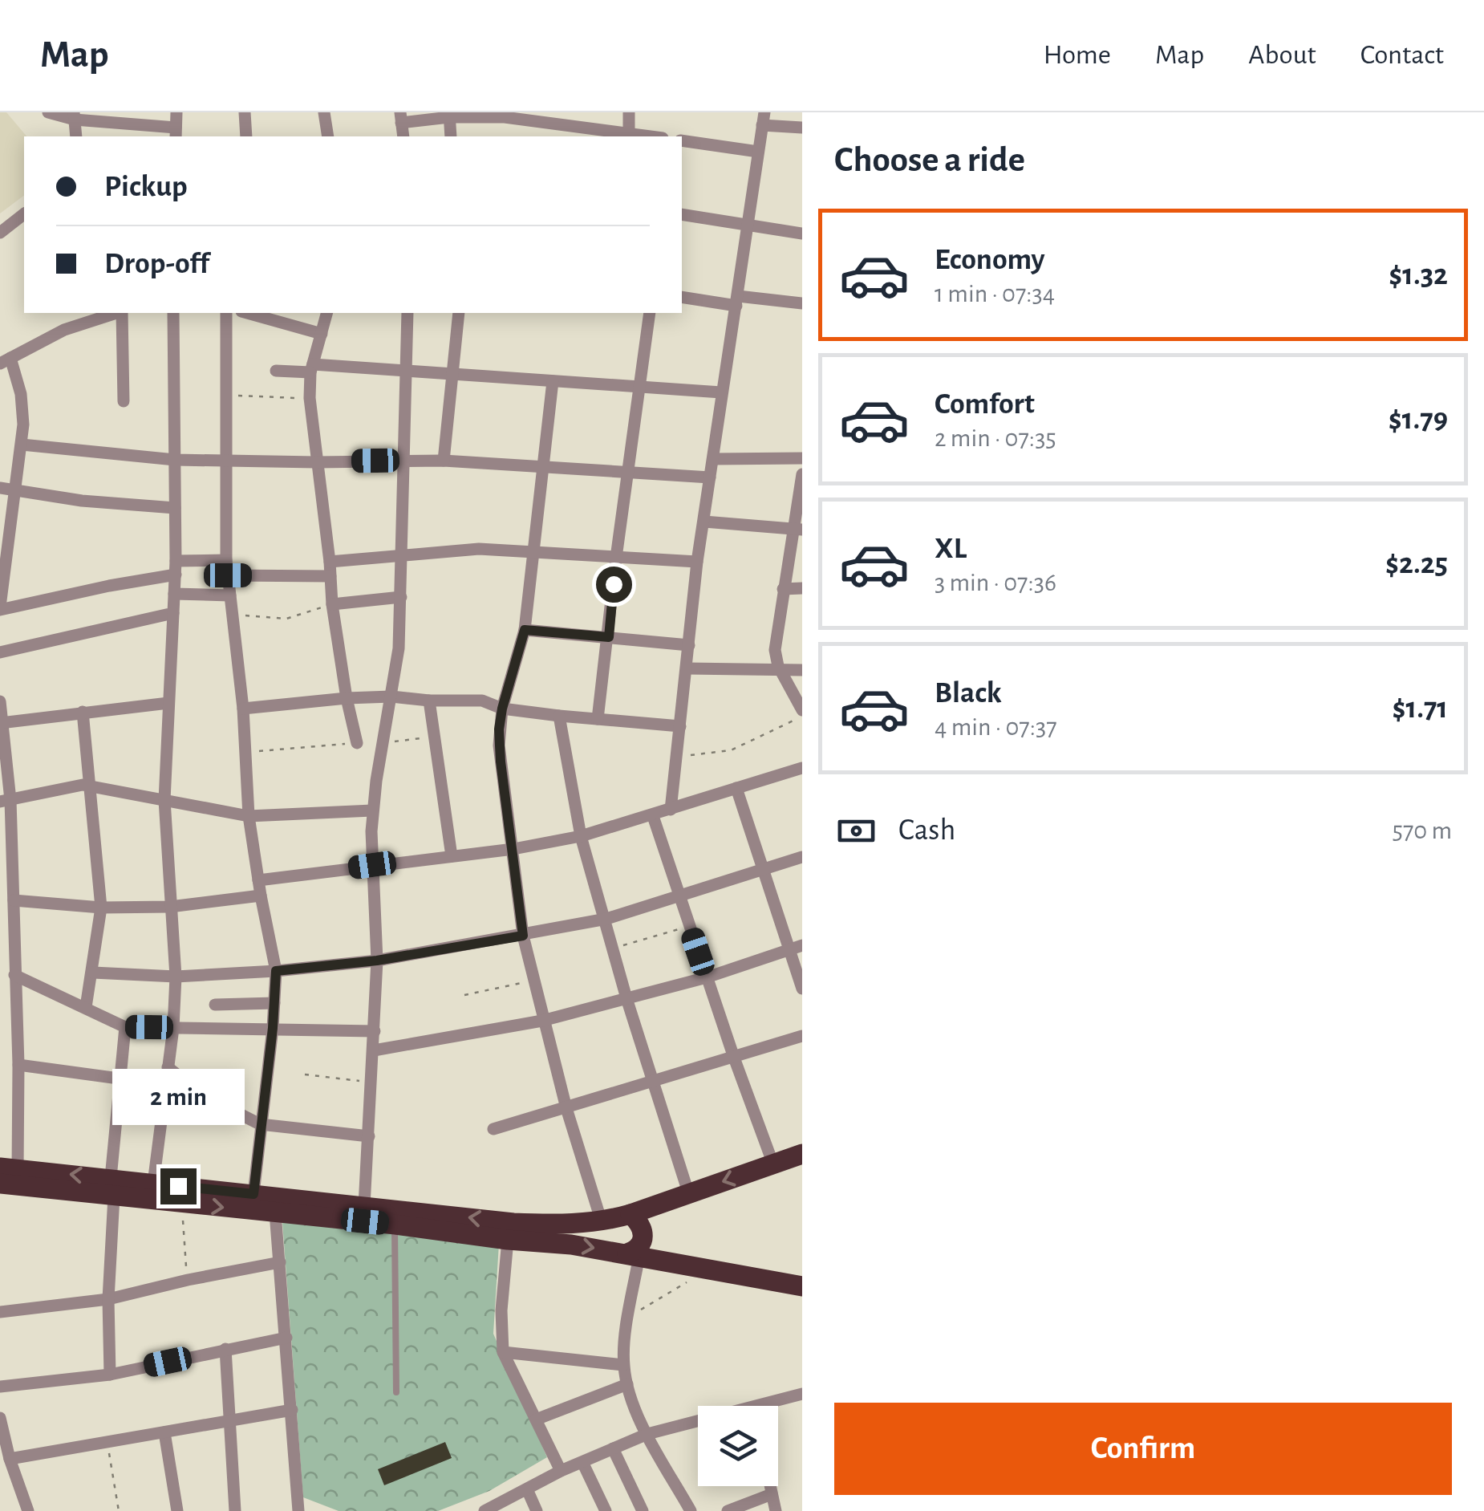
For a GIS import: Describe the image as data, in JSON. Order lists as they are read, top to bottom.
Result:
{
  "page": {
    "header": "Map",
    "nav": [
      "Home",
      "Map",
      "About",
      "Contact"
    ],
    "heading": "Choose a ride",
    "banner": ["Pickup", "Drop-off"],
    "list": [
      {
        "name": "Economy",
        "note": "1 min · 07:34",
        "value": "$1.32"
      },
      {
        "name": "Comfort",
        "note": "2 min · 07:35",
        "value": "$1.79"
      },
      {
        "name": "XL",
        "note": "3 min · 07:36",
        "value": "$2.25"
      },
      {
        "name": "Black",
        "note": "4 min · 07:37",
        "value": "$1.71"
      }
    ],
    "pay": ["Cash", "570 m"],
    "bubble": "2 min",
    "buttons": "Confirm"
  }
}
